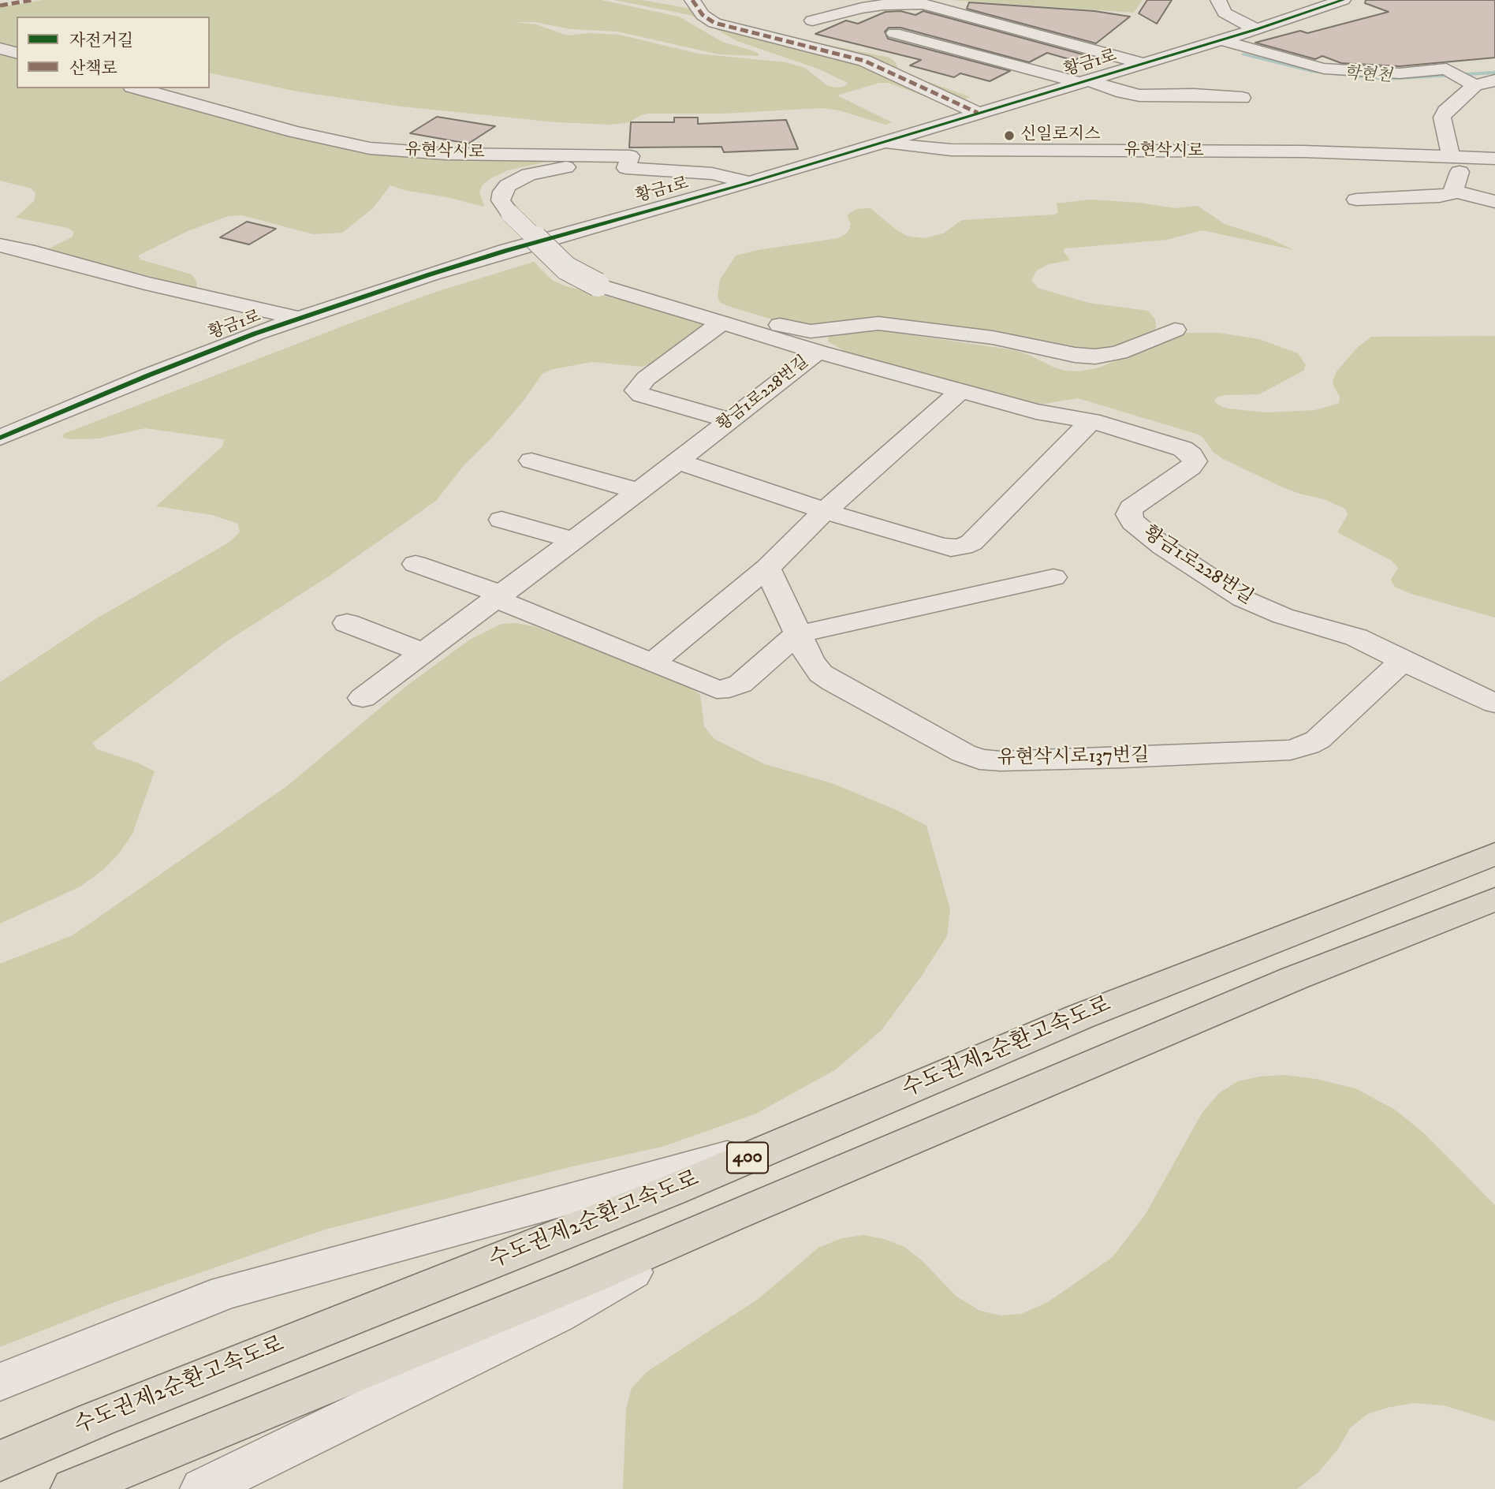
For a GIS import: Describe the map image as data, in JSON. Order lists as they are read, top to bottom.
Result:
{
  "streets": {
    "highway": ["수도권제2순환고속도로", "400"],
    "street": [
      "황금1로",
      "유현삭시로",
      "황금1로228번길",
      "유현삭시로137번길"
    ]
  },
  "crossings": [
    ["황금1로", "유현삭시로"],
    ["유현삭시로", "황금1로228번길"],
    ["황금1로228번길", "유현삭시로137번길"]
  ],
  "water": ["학현천"],
  "places": ["신일로지스"],
  "legend": ["자전거길", "산책로"]
}
